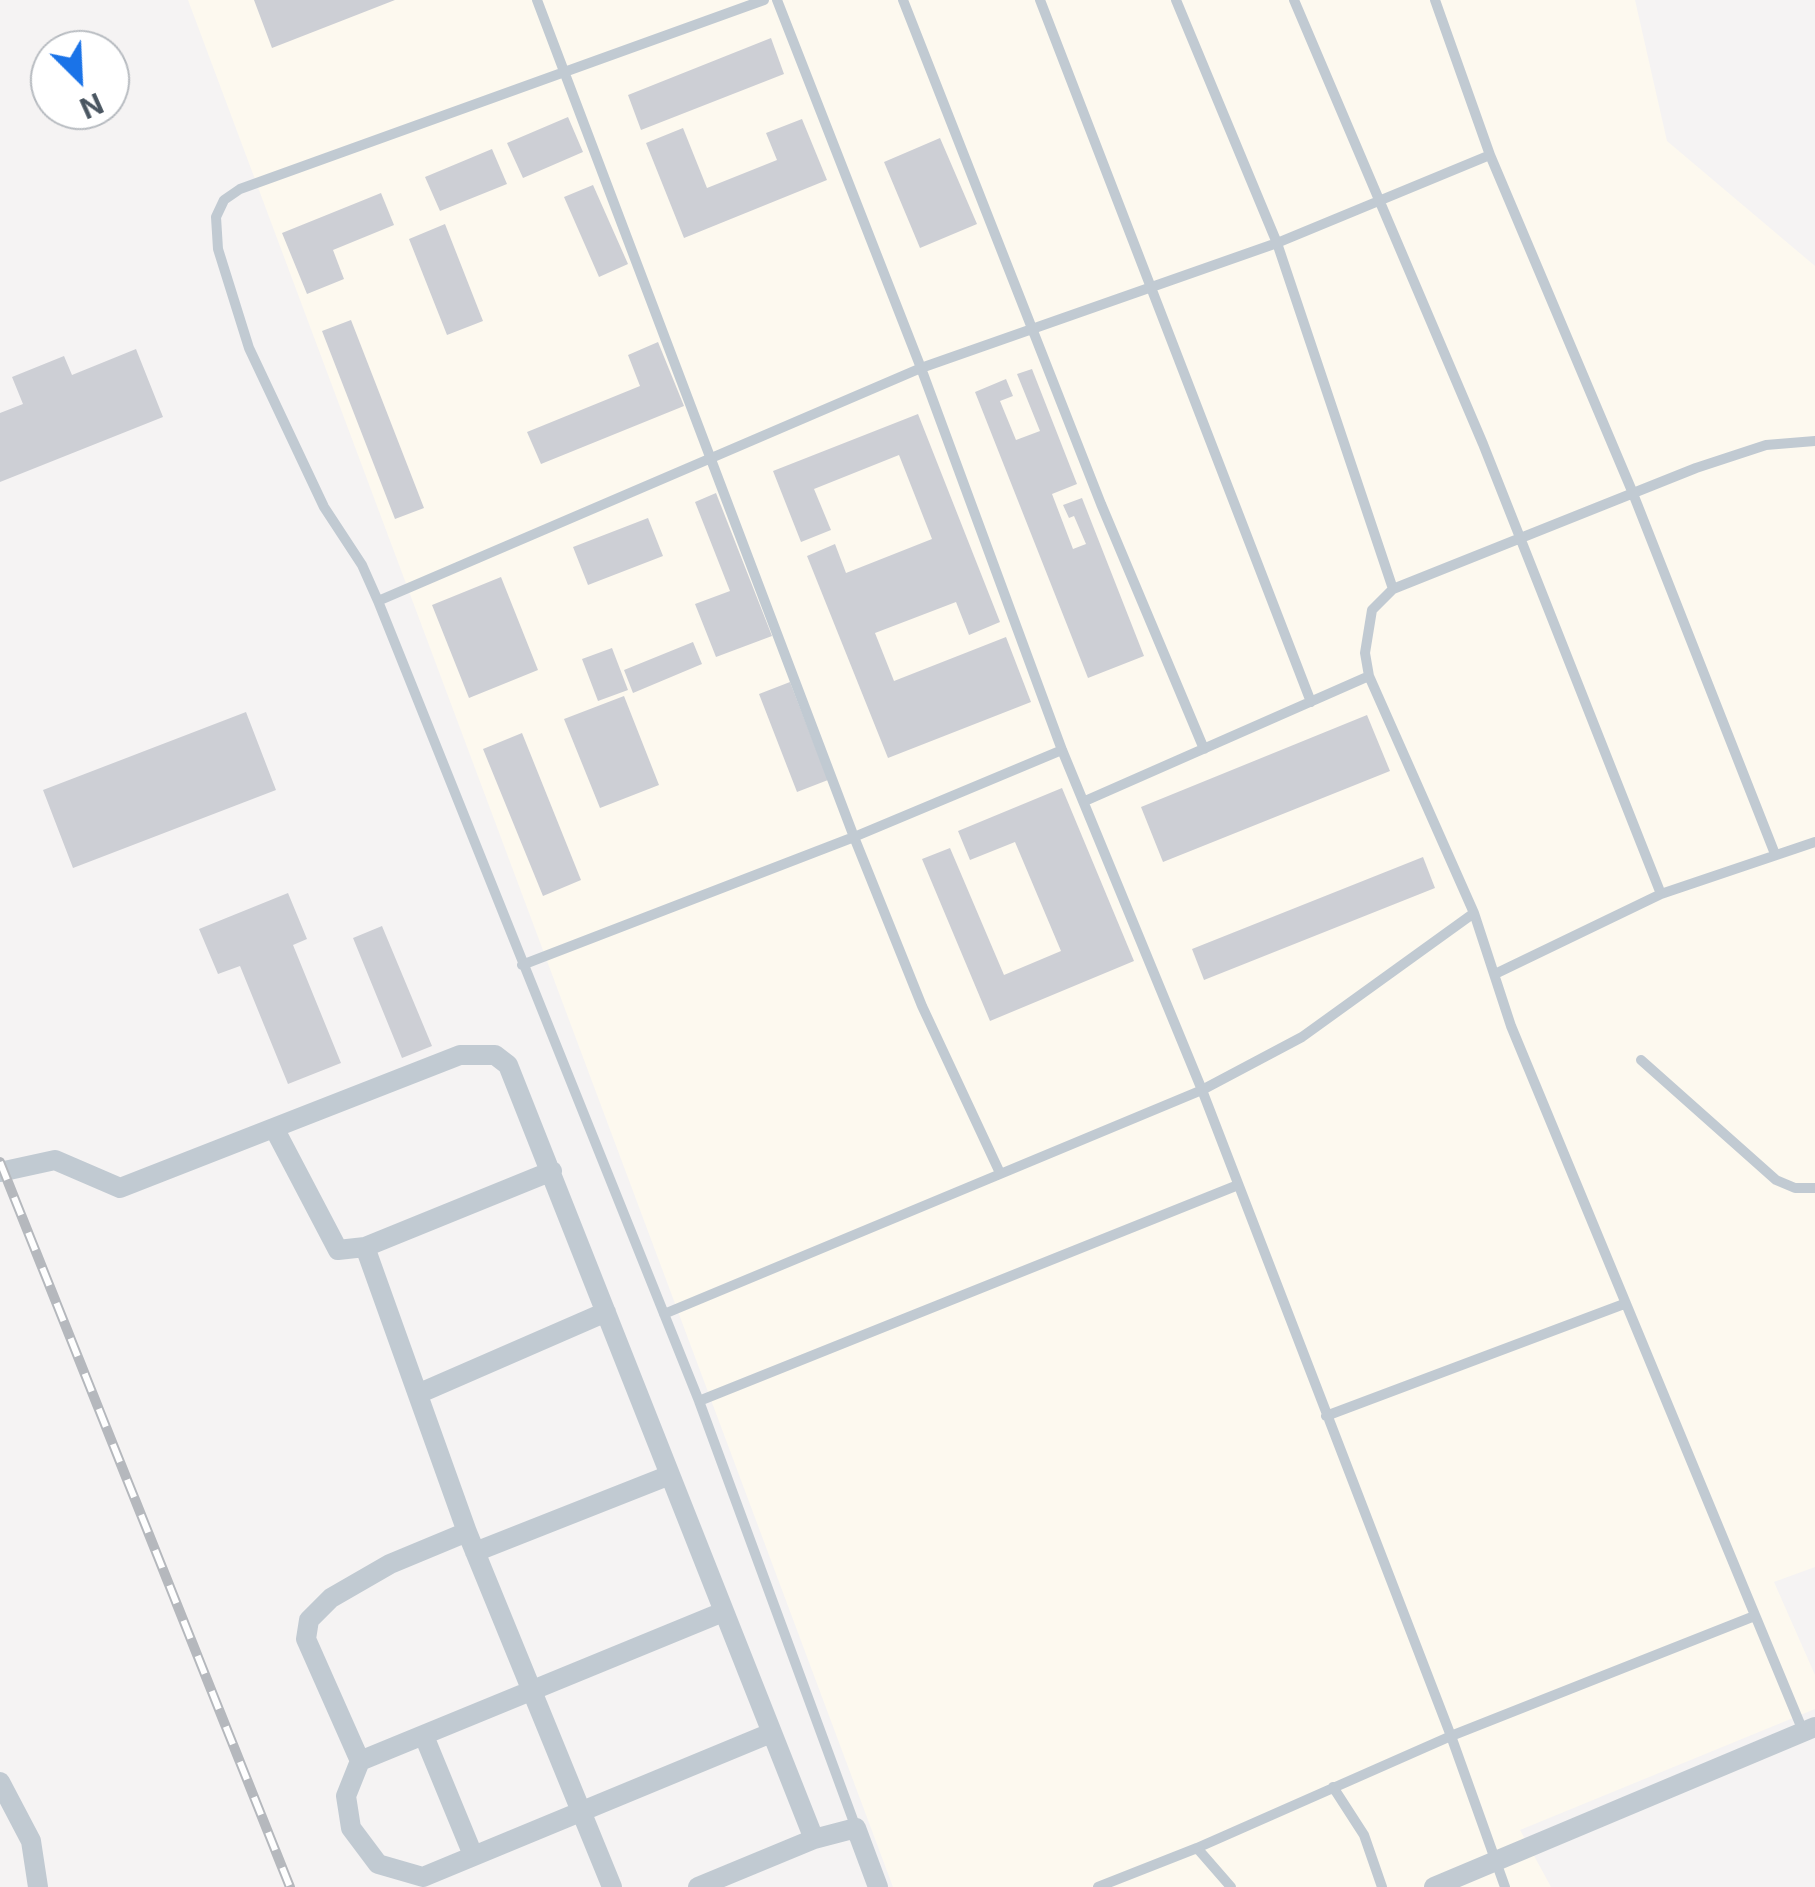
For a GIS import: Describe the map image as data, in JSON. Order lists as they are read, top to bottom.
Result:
{
  "north": "bottom right"
}
